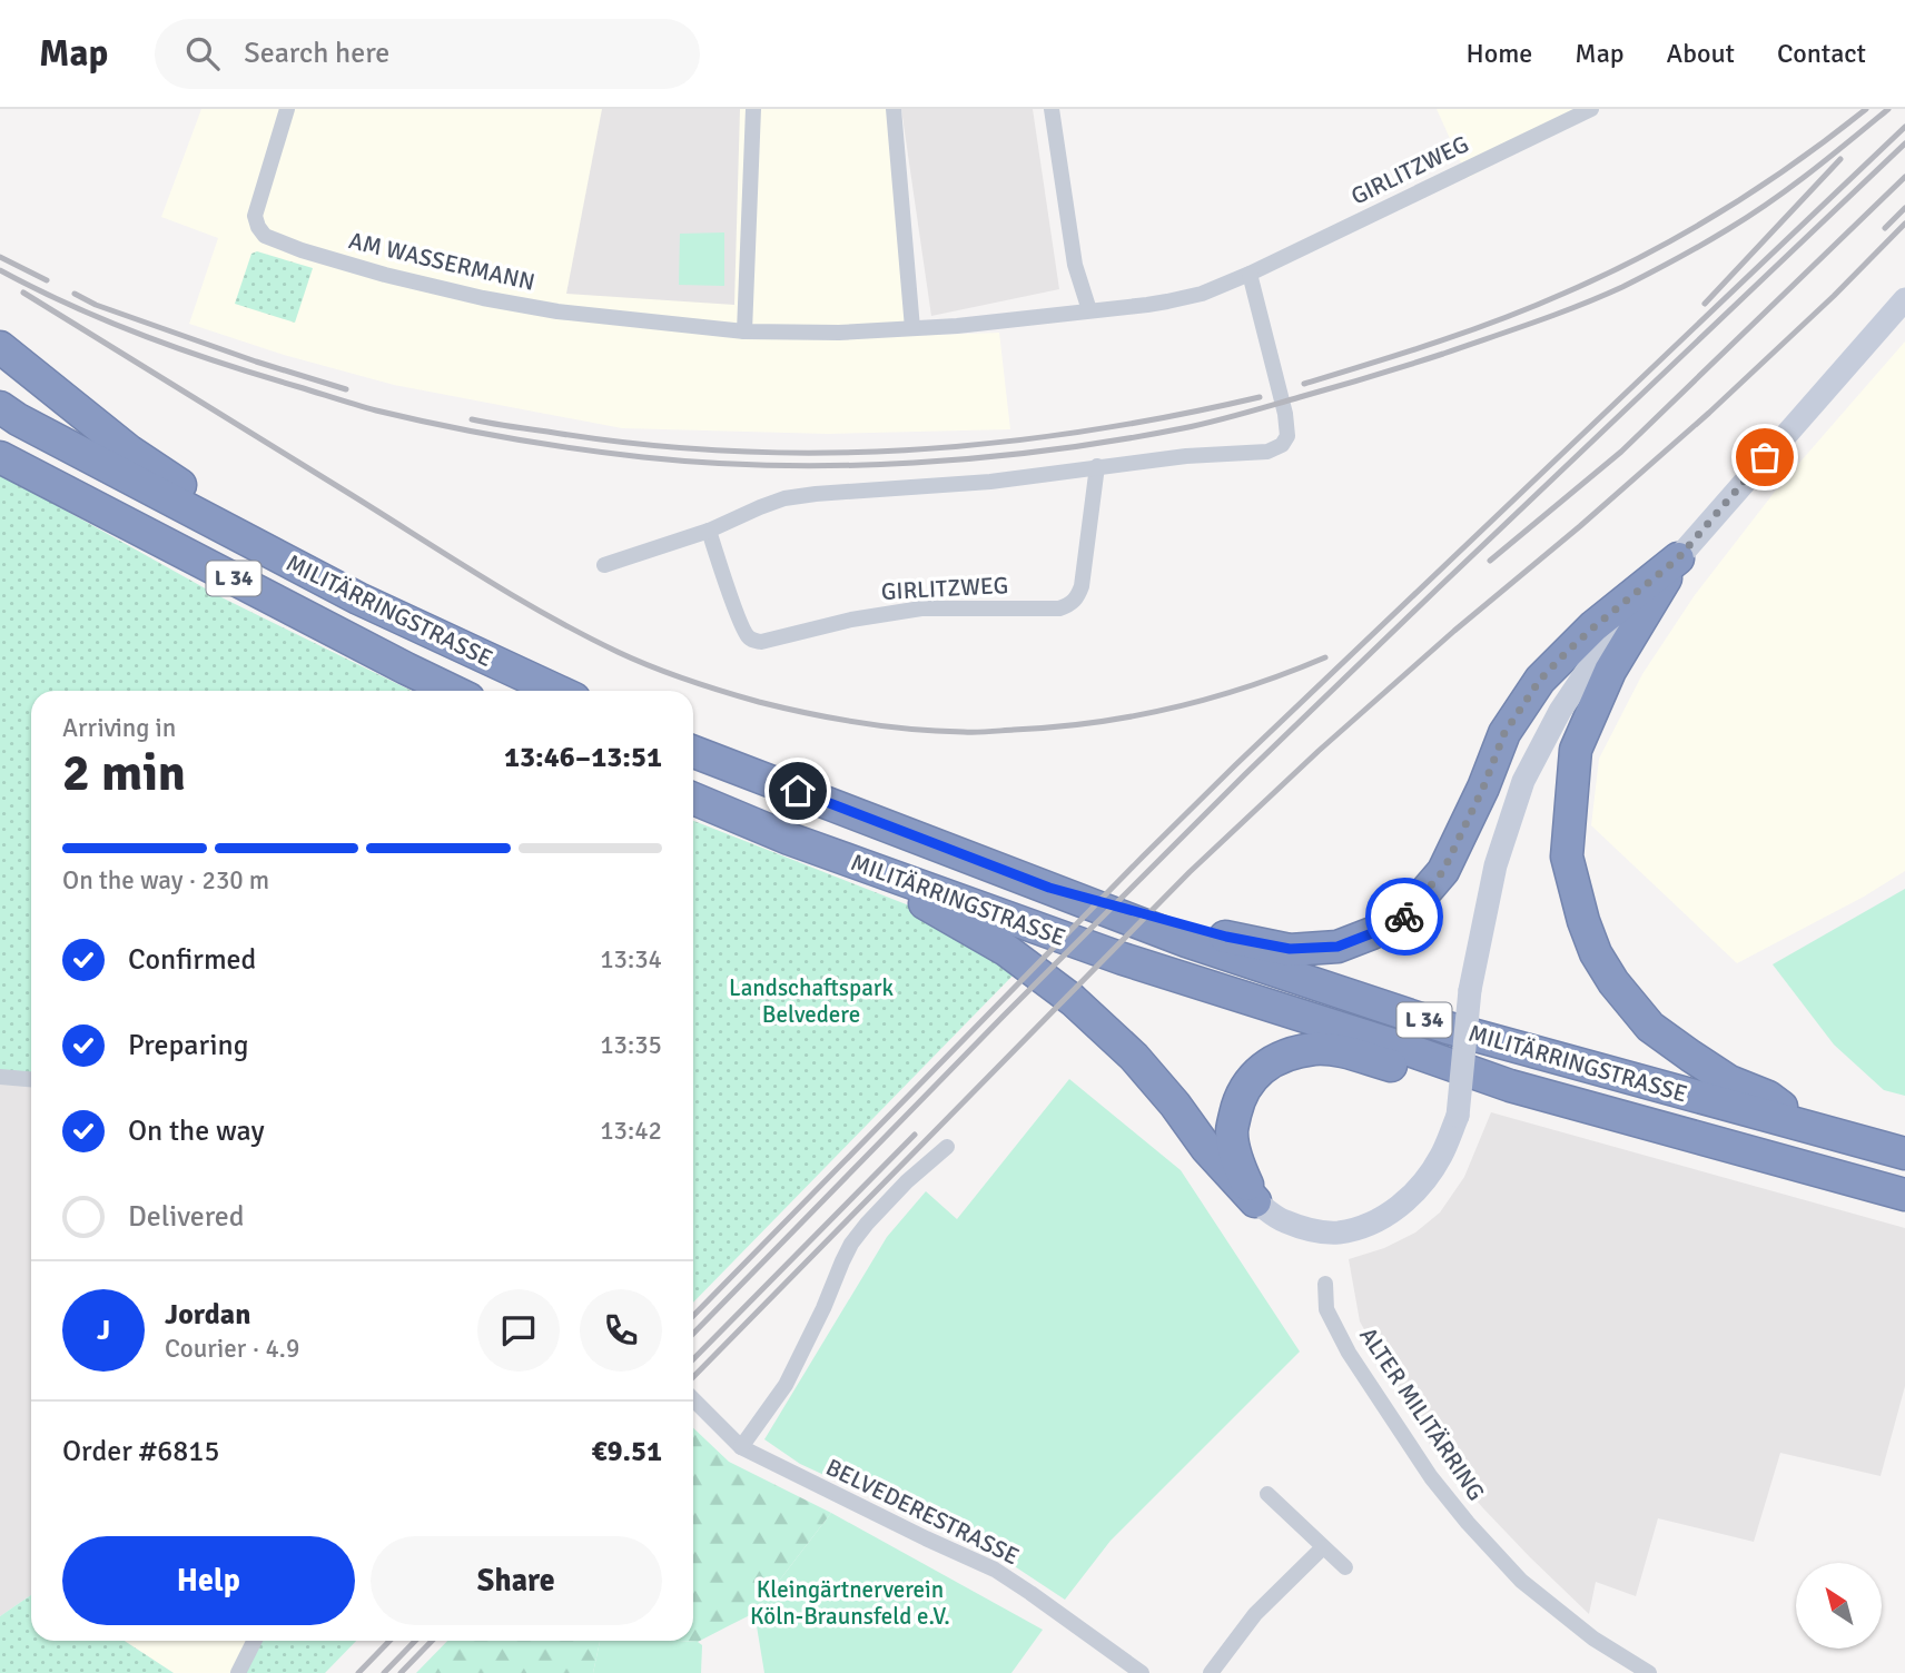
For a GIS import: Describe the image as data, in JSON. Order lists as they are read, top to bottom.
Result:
{
  "streets": {
    "highway": ["L 34", "MILITÄRRINGSTRASSE"],
    "street": [
      "GIRLITZWEG",
      "AM WASSERMANN",
      "ALTER MILITÄRRING",
      "BELVEDERESTRASSE"
    ]
  },
  "crossings": [
    ["GIRLITZWEG", "AM WASSERMANN"],
    ["L 34", "MILITÄRRINGSTRASSE"]
  ],
  "parks": ["Landschaftspark Belvedere", "Kleingärtnerverein Köln-Braunsfeld e.V."],
  "north": "top left",
  "page": {
    "header": "Map",
    "search": "Search here",
    "nav": [
      "Home",
      "Map",
      "About",
      "Contact"
    ],
    "heading": ["2 min", "Arriving in", "13:46–13:51"],
    "panel": [
      "Jordan",
      "Courier · 4.9",
      "Order #6815",
      "€9.51"
    ],
    "bar": "On the way · 230 m",
    "list": [
      ["Confirmed", "13:34"],
      ["Preparing", "13:35"],
      ["On the way", "13:42"],
      "Delivered"
    ],
    "round": "J",
    "buttons": ["Help", "Share"]
  }
}
